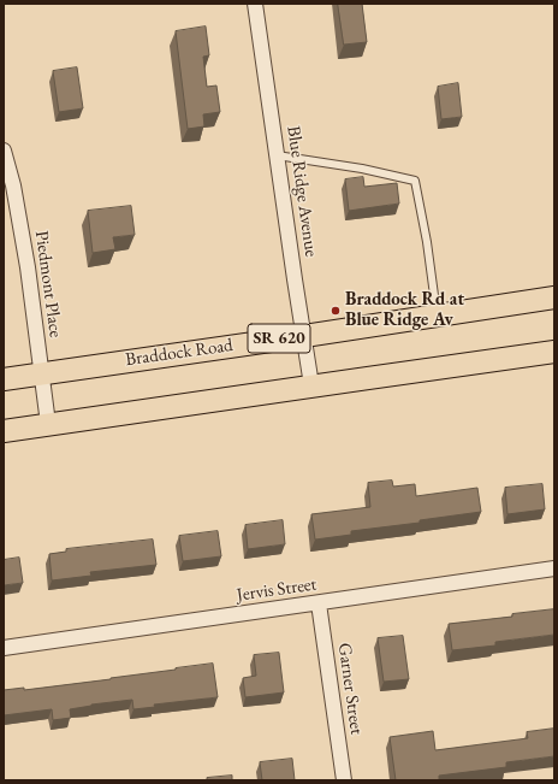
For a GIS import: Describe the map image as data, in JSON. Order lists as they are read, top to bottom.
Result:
{
  "streets": {
    "main road": ["SR 620", "Braddock Road"],
    "street": [
      "Blue Ridge Avenue",
      "Piedmont Place",
      "Jervis Street",
      "Garner Street"
    ]
  },
  "crossings": [
    ["Blue Ridge Avenue", "Braddock Road"],
    ["Piedmont Place", "Braddock Road"],
    ["Jervis Street", "Garner Street"]
  ],
  "places": ["Braddock Rd at Blue Ridge Av"]
}
